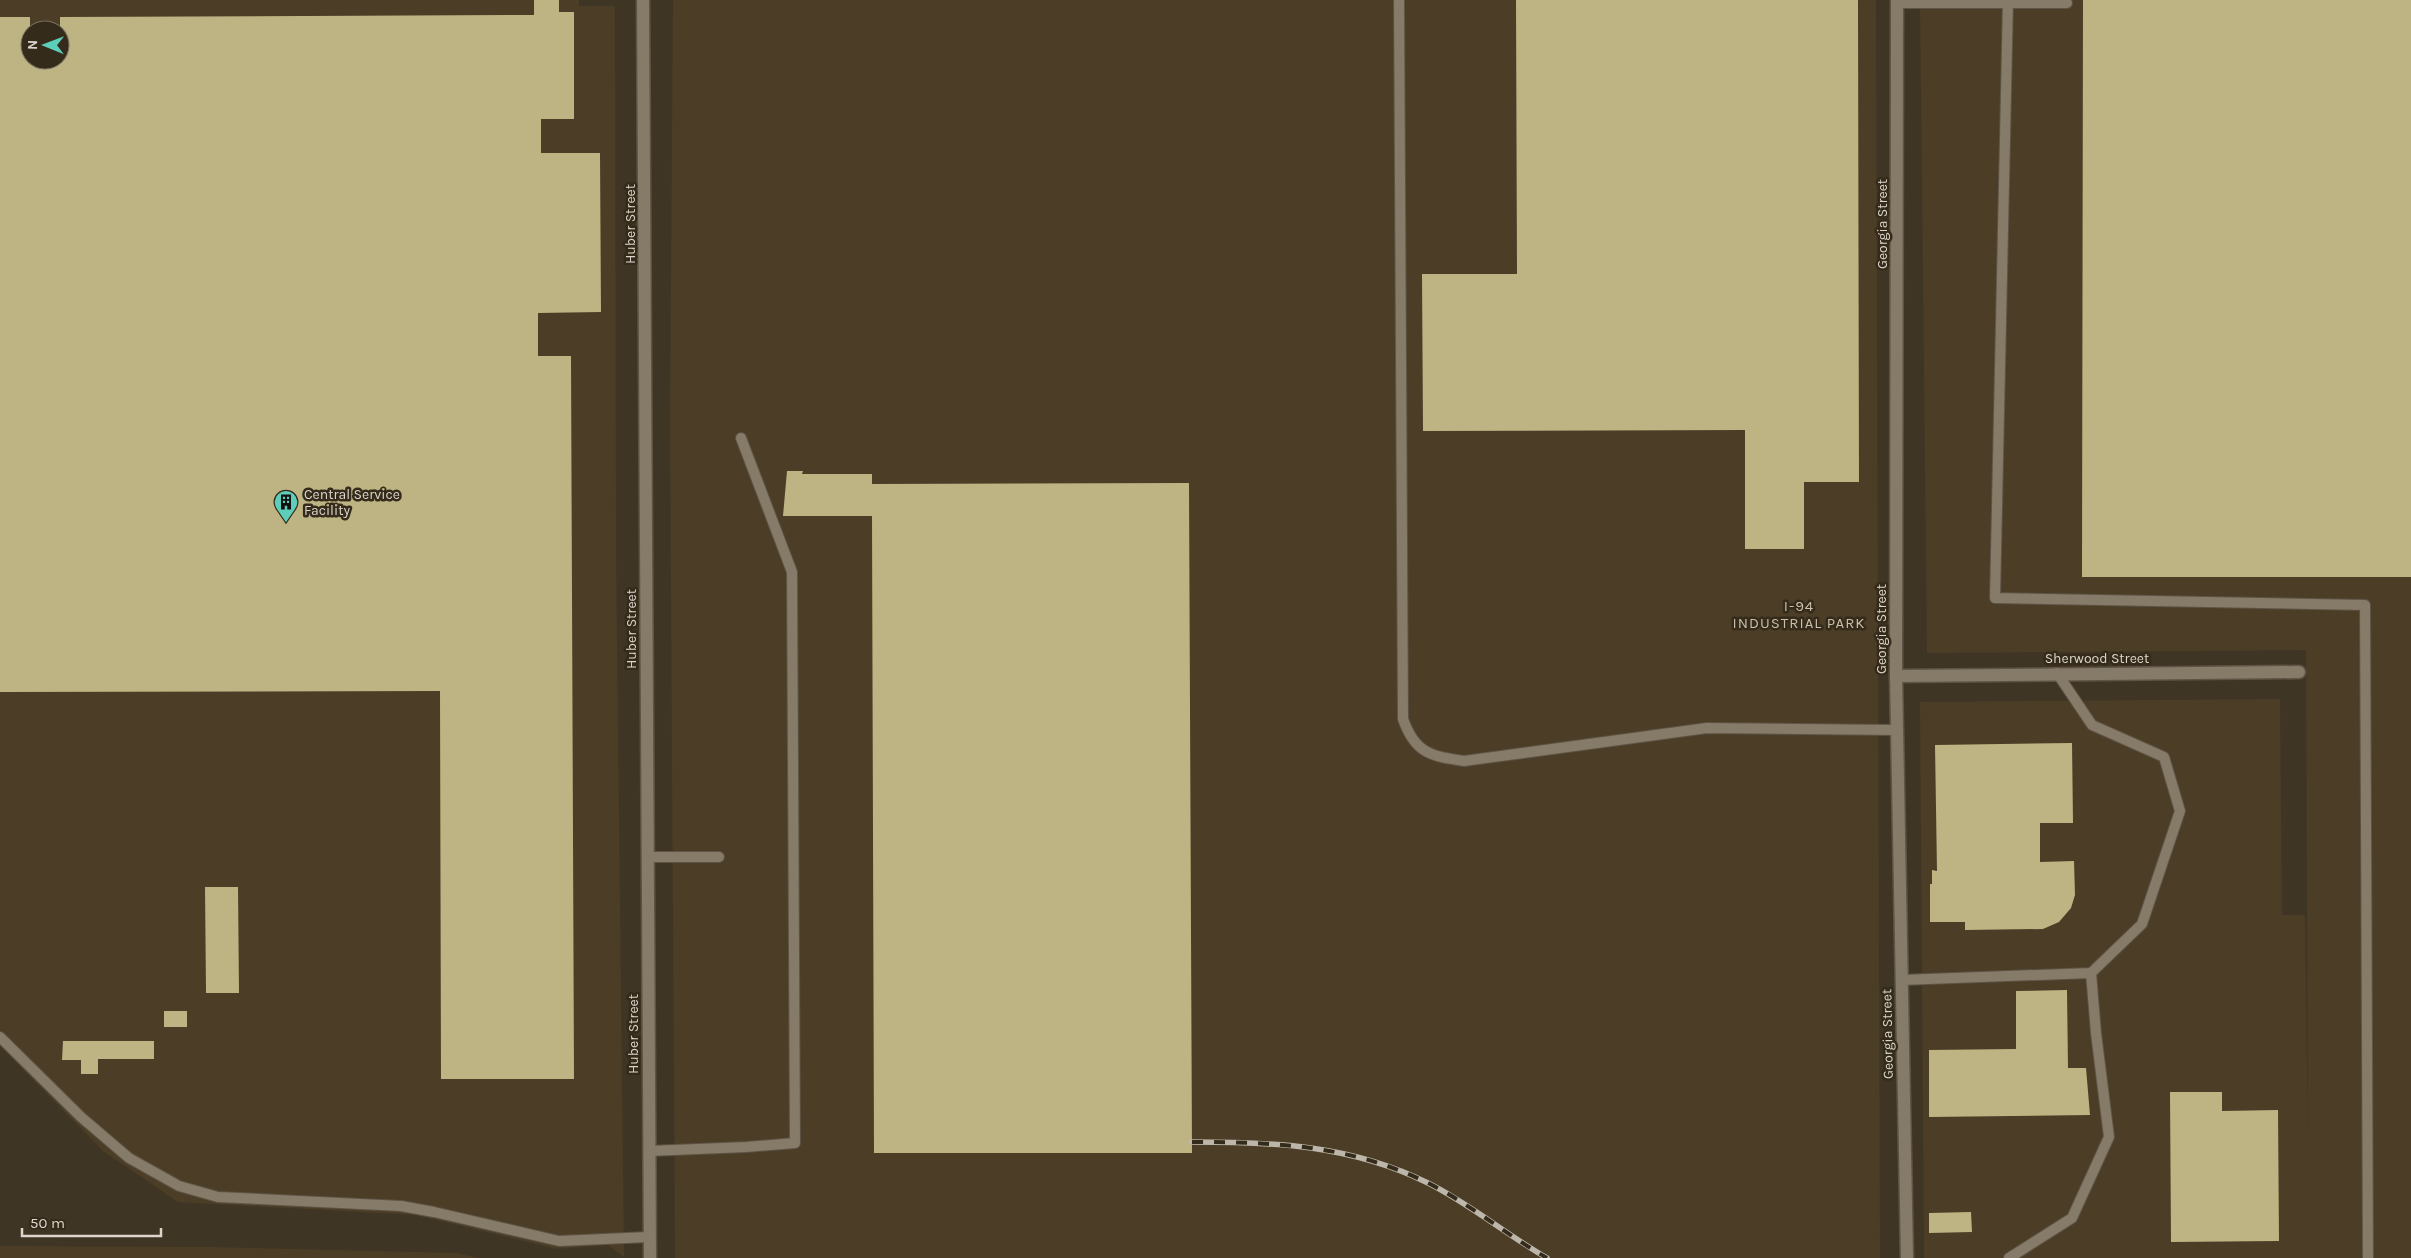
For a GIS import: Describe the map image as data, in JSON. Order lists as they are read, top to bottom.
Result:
{
  "streets": {
    "street": ["Huber Street", "Georgia Street", "Sherwood Street"]
  },
  "crossings": [
    ["Georgia Street", "Sherwood Street"]
  ],
  "districts": ["I-94 INDUSTRIAL PARK"],
  "places": {
    "building": ["Central Service Facility"]
  },
  "scale_bar": "50 m",
  "north": "left"
}
